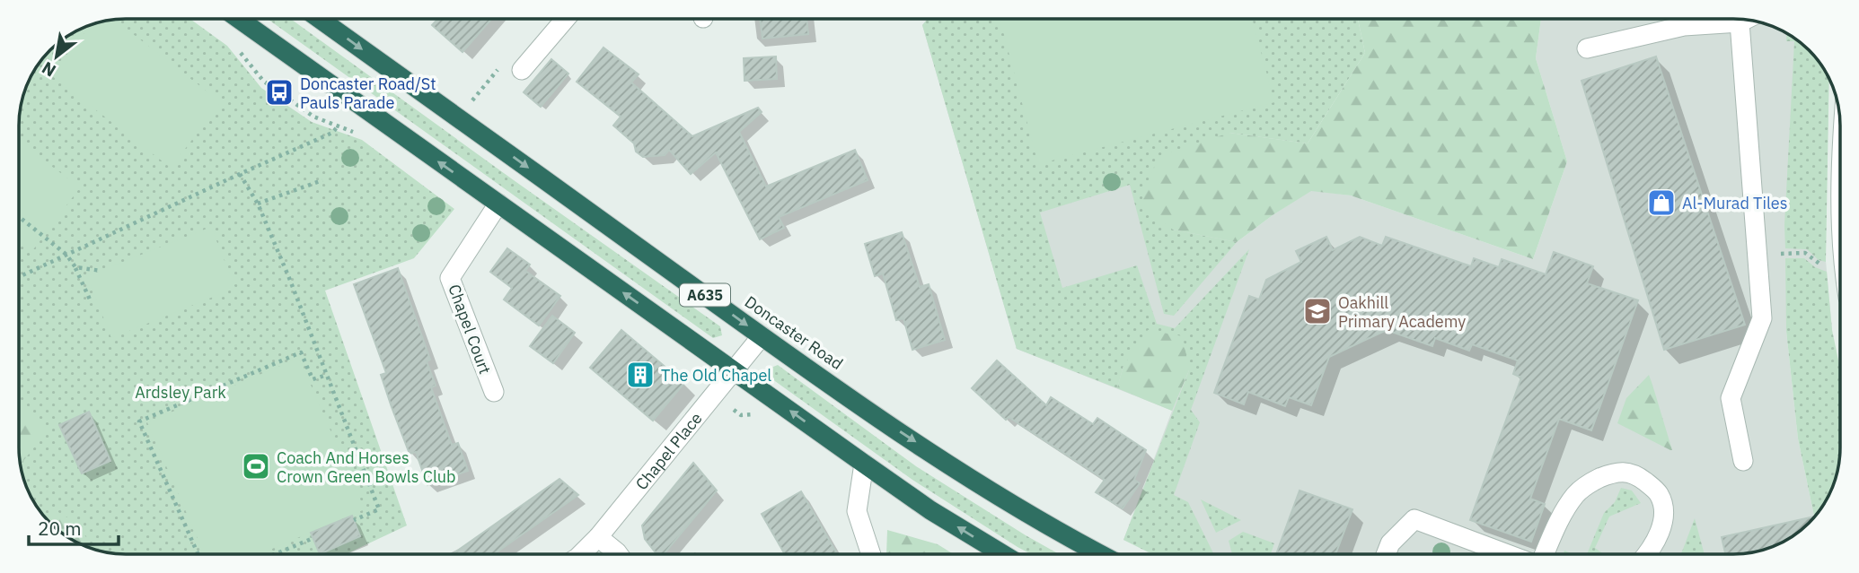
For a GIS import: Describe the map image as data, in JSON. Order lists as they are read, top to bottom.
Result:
{
  "streets": {
    "highway": ["A635", "Doncaster Road"],
    "street": ["Chapel Court", "Chapel Place"]
  },
  "crossings": [
    ["A635", "Chapel Court"],
    ["A635", "Chapel Place"],
    ["Doncaster Road", "Chapel Place"]
  ],
  "parks": ["Ardsley Park"],
  "places": {
    "bus stop": ["Doncaster Road/St Pauls Parade"],
    "shop": ["Al-Murad Tiles"],
    "school or university": ["Oakhill Primary Academy"],
    "building": ["The Old Chapel"],
    "sports": ["Coach And Horses Crown Green Bowls Club"]
  },
  "scale_bar": "20 m",
  "north": "bottom left"
}
